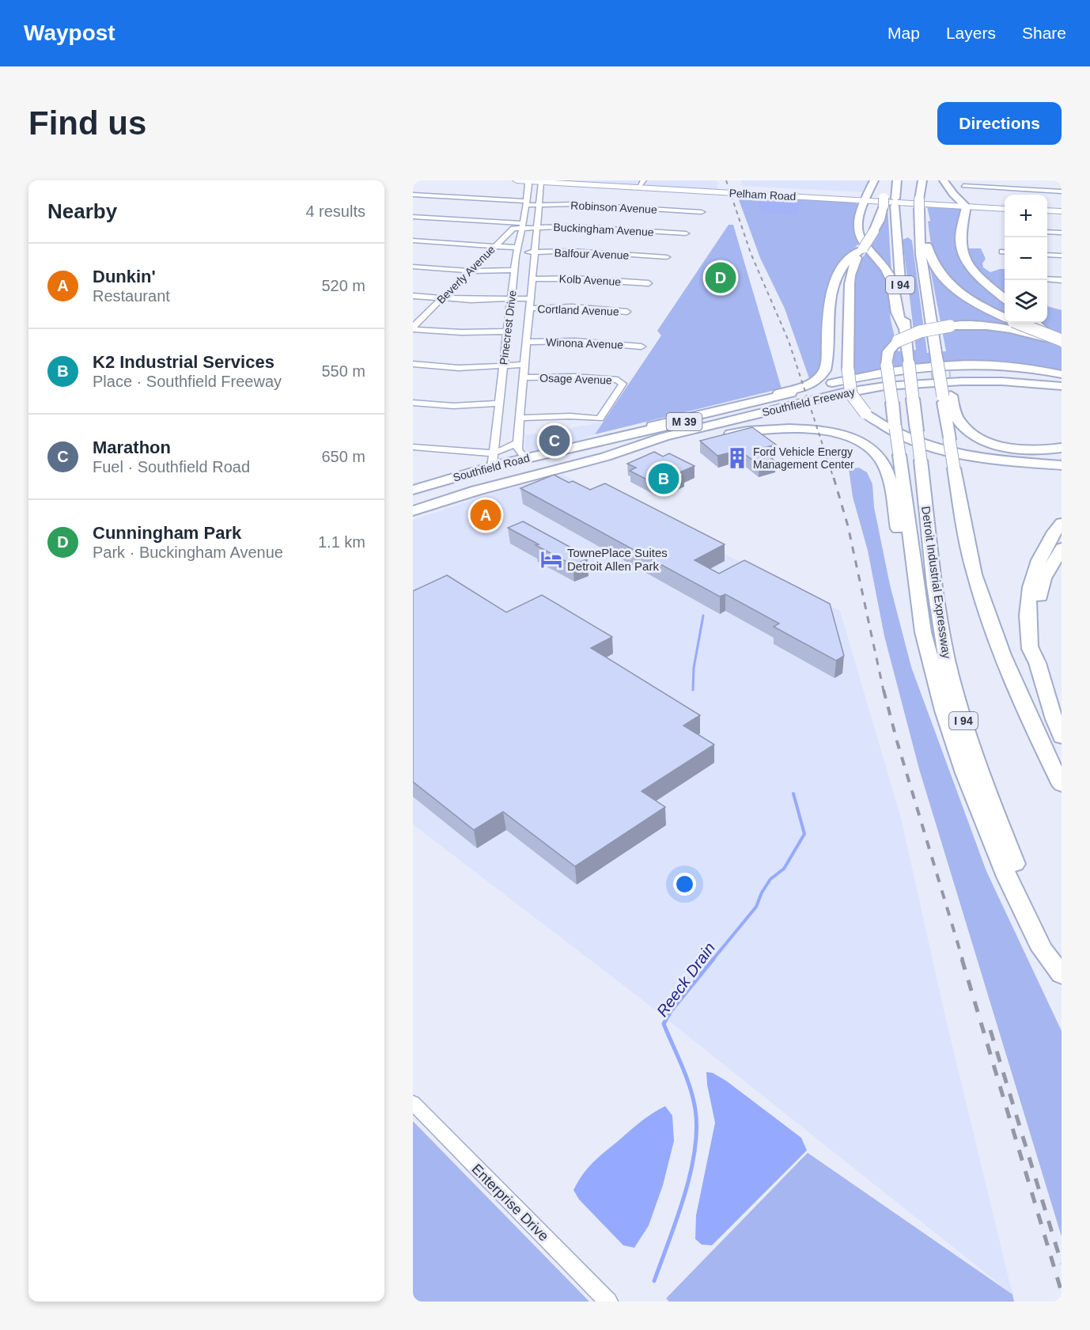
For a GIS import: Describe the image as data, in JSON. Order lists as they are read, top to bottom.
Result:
{
  "streets": {
    "highway": [
      "I 94",
      "Southfield Freeway",
      "M 39",
      "Southfield Road",
      "Detroit Industrial Expressway"
    ],
    "main road": ["Pelham Road"],
    "street": [
      "Robinson Avenue",
      "Buckingham Avenue",
      "Balfour Avenue",
      "Beverly Avenue",
      "Kolb Avenue",
      "Cortland Avenue",
      "Pinecrest Drive",
      "Winona Avenue",
      "Osage Avenue",
      "Enterprise Drive"
    ]
  },
  "crossings": [
    ["Pelham Road", "Pinecrest Drive"],
    ["Robinson Avenue", "Pinecrest Drive"],
    ["Buckingham Avenue", "Beverly Avenue"],
    ["Buckingham Avenue", "Pinecrest Drive"],
    ["Balfour Avenue", "Beverly Avenue"],
    ["Balfour Avenue", "Pinecrest Drive"],
    ["Beverly Avenue", "Cortland Avenue"],
    ["Beverly Avenue", "Pinecrest Drive"],
    ["Kolb Avenue", "Pinecrest Drive"],
    ["I 94", "Southfield Freeway"],
    ["Cortland Avenue", "Pinecrest Drive"],
    ["Pinecrest Drive", "Winona Avenue"],
    ["Pinecrest Drive", "Osage Avenue"],
    ["Pinecrest Drive", "Southfield Road"],
    ["Southfield Freeway", "Southfield Road"]
  ],
  "water": ["Reeck Drain"],
  "places": {
    "building": ["Ford Vehicle Energy Management Center"],
    "hotel": ["TownePlace Suites Detroit Allen Park"]
  },
  "page": {
    "header": "Waypost",
    "nav": ["Map", "Layers", "Share"],
    "buttons": "Directions",
    "title": "Find us",
    "heading": ["Nearby", "4 results"],
    "map_buttons": ["+", "−"],
    "list": [
      {
        "mark": "A",
        "name": "Dunkin'",
        "note": "Restaurant",
        "value": "520 m"
      },
      {
        "mark": "B",
        "name": "K2 Industrial Services",
        "note": "Place · Southfield Freeway",
        "value": "550 m"
      },
      {
        "mark": "C",
        "name": "Marathon",
        "note": "Fuel · Southfield Road",
        "value": "650 m"
      },
      {
        "mark": "D",
        "name": "Cunningham Park",
        "note": "Park · Buckingham Avenue",
        "value": "1.1 km"
      }
    ],
    "pins": [
      "D",
      "C",
      "B",
      "A"
    ]
  }
}
